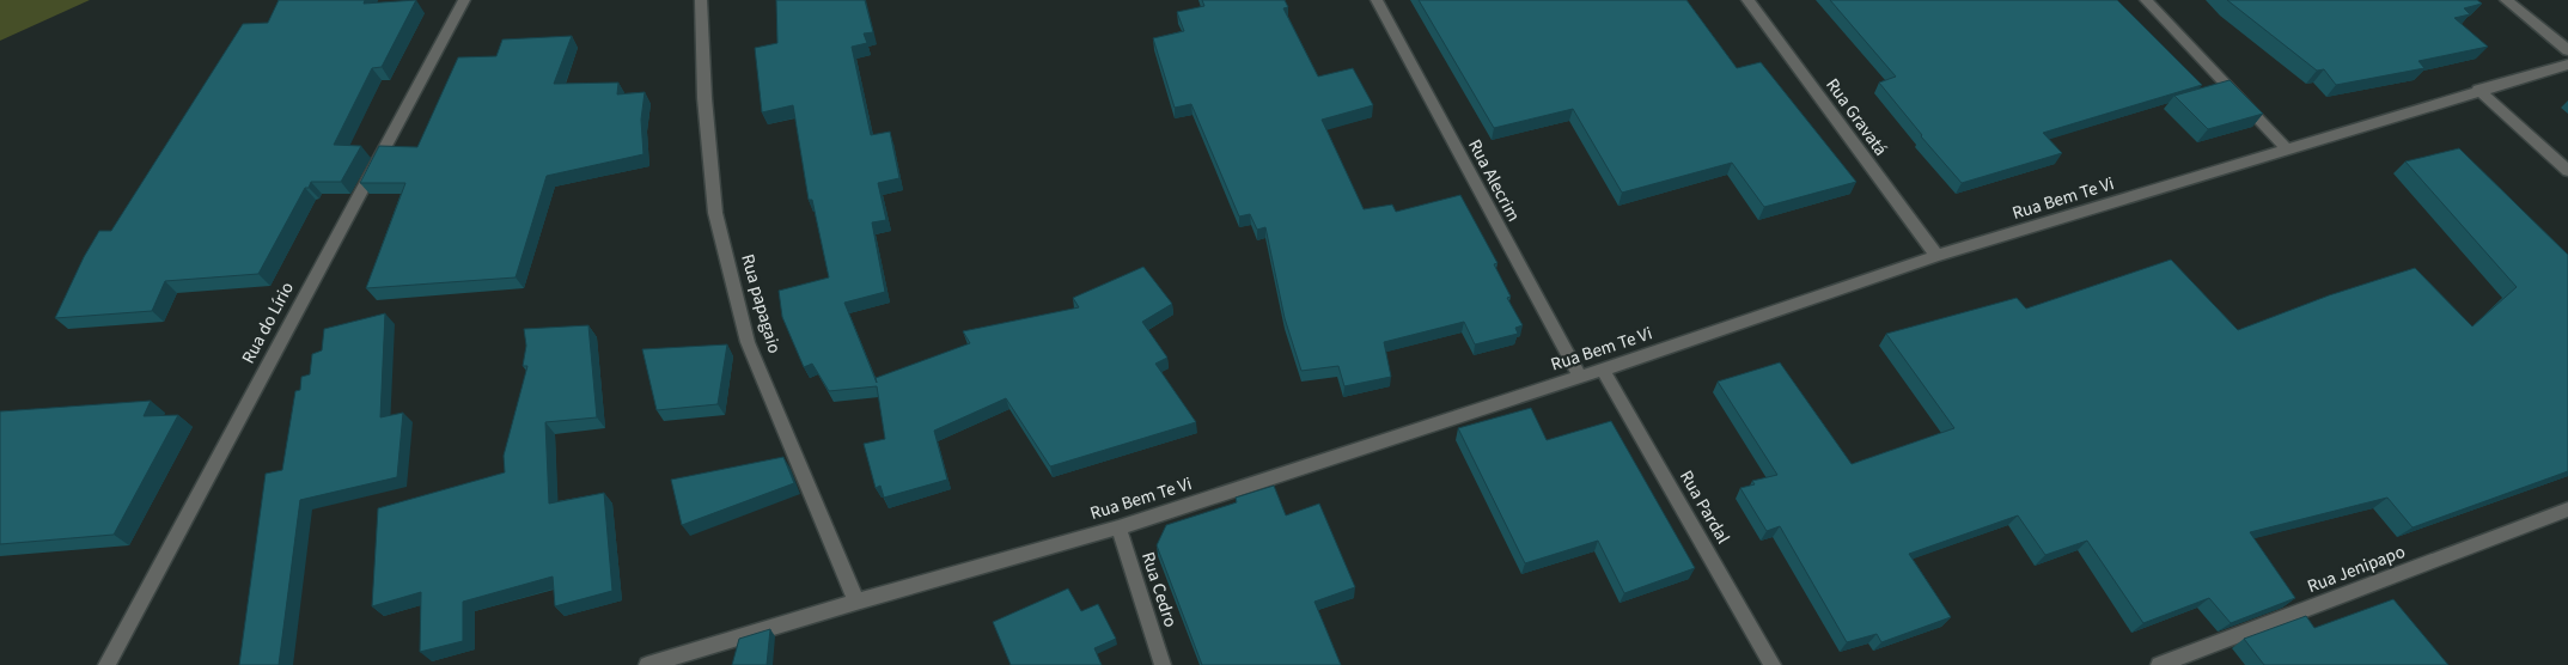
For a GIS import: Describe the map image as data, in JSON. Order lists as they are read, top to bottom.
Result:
{
  "streets": {
    "street": [
      "Rua Gravatá",
      "Rua Alecrim",
      "Rua Bem Te Vi",
      "Rua papagaio",
      "Rua do Lírio",
      "Rua Pardal",
      "Rua Jenipapo",
      "Rua Cedro"
    ]
  },
  "crossings": [
    ["Rua Gravatá", "Rua Bem Te Vi"],
    ["Rua Alecrim", "Rua Bem Te Vi"],
    ["Rua Bem Te Vi", "Rua papagaio"],
    ["Rua Bem Te Vi", "Rua Pardal"],
    ["Rua Bem Te Vi", "Rua Cedro"]
  ]
}
